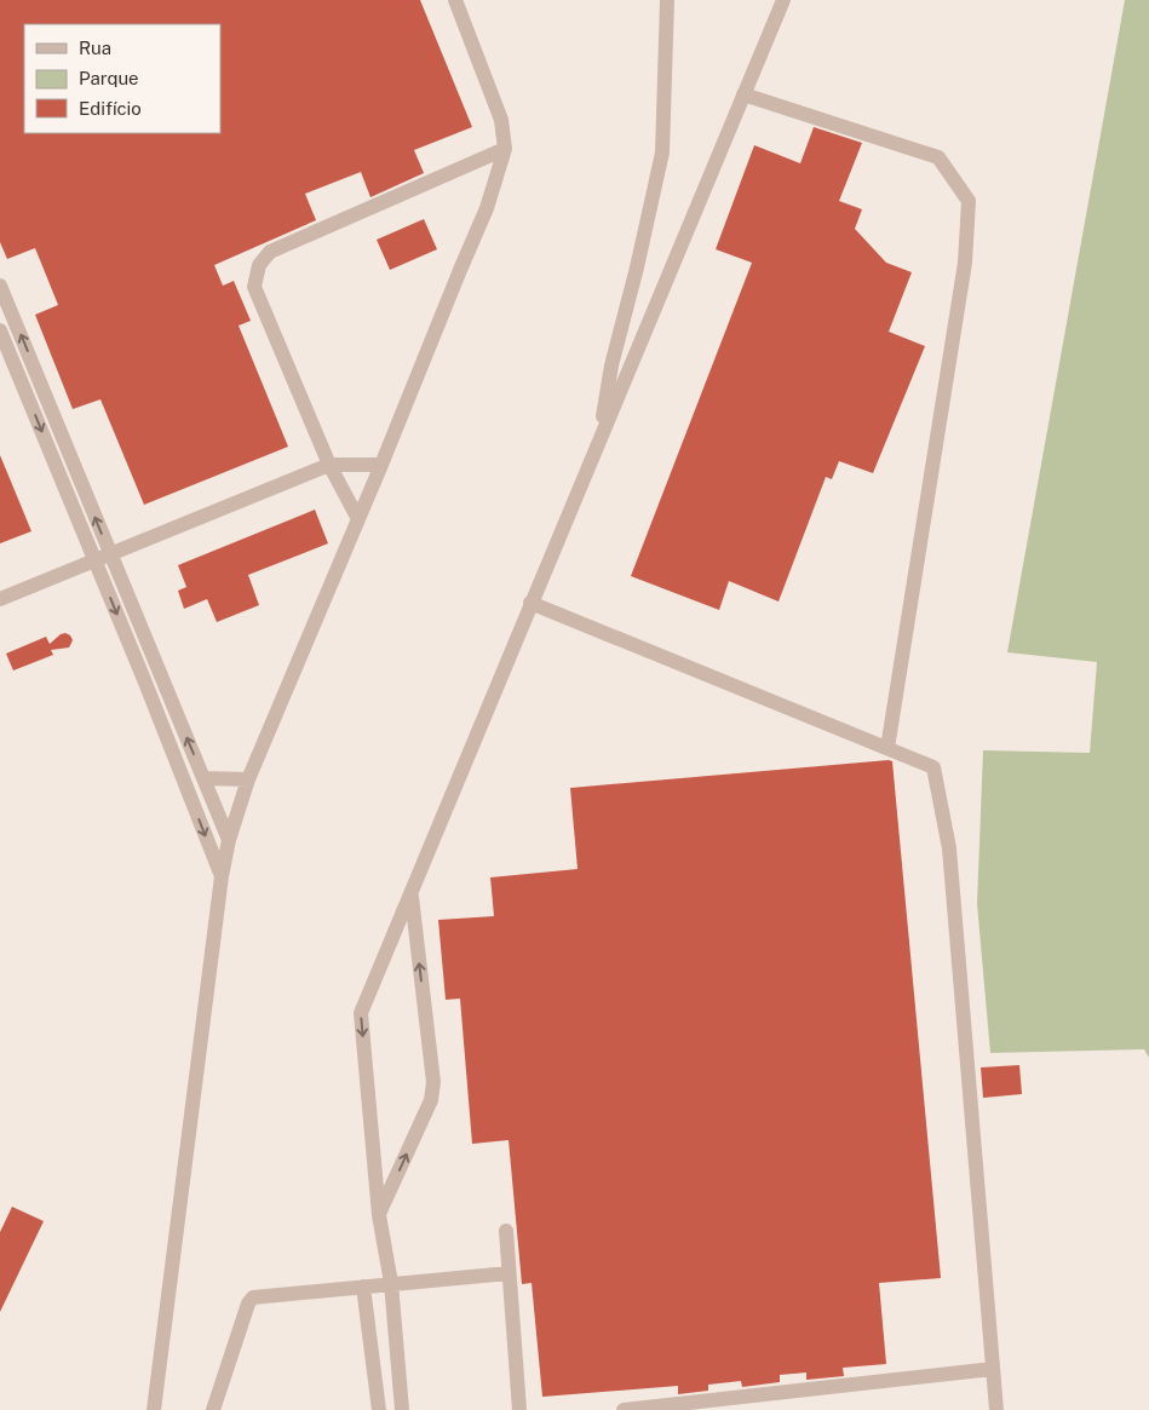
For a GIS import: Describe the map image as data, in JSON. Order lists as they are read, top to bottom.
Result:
{
  "legend": ["Rua", "Parque", "Edifício"]
}
